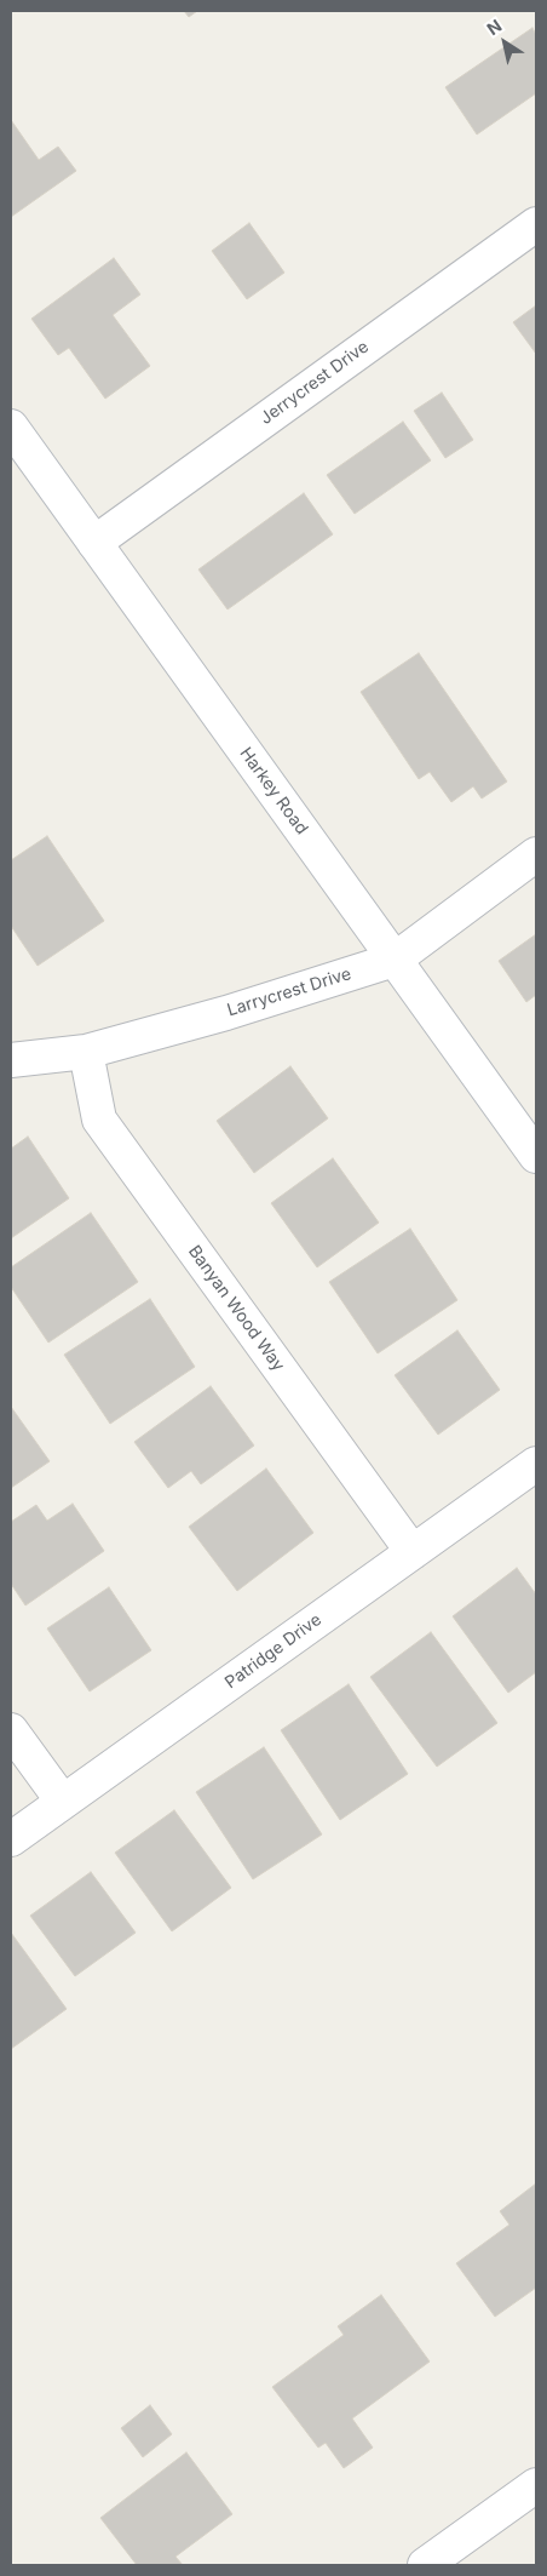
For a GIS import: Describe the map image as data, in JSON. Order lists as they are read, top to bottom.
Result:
{
  "streets": {
    "street": [
      "Jerrycrest Drive",
      "Harkey Road",
      "Larrycrest Drive",
      "Banyan Wood Way",
      "Patridge Drive"
    ]
  },
  "crossings": [
    ["Jerrycrest Drive", "Harkey Road"],
    ["Harkey Road", "Larrycrest Drive"],
    ["Larrycrest Drive", "Banyan Wood Way"],
    ["Banyan Wood Way", "Patridge Drive"]
  ],
  "north": "top left"
}
